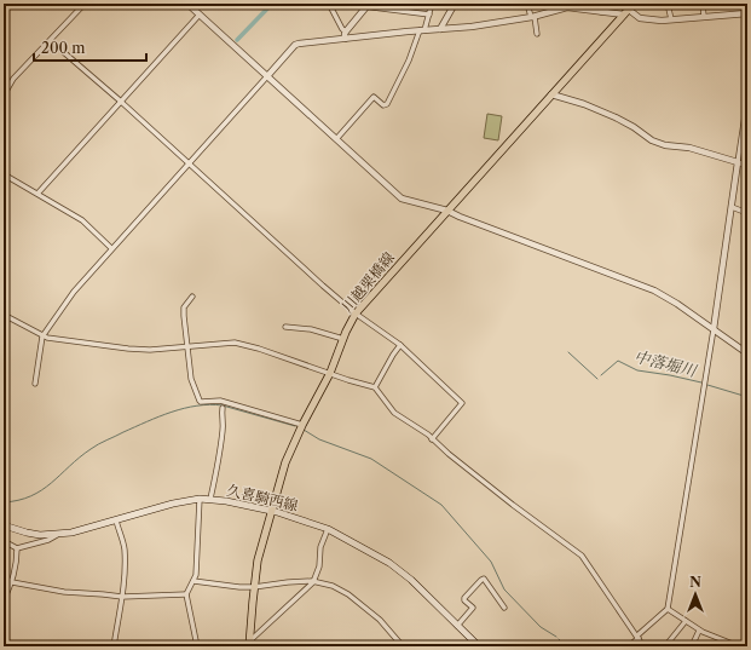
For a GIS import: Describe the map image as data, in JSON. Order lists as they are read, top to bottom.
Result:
{
  "streets": {
    "main road": ["川越栗橋線", "久喜騎西線"]
  },
  "crossings": [
    ["川越栗橋線", "久喜騎西線"]
  ],
  "water": ["中落堀川"],
  "scale_bar": "200 m",
  "north": "top"
}
